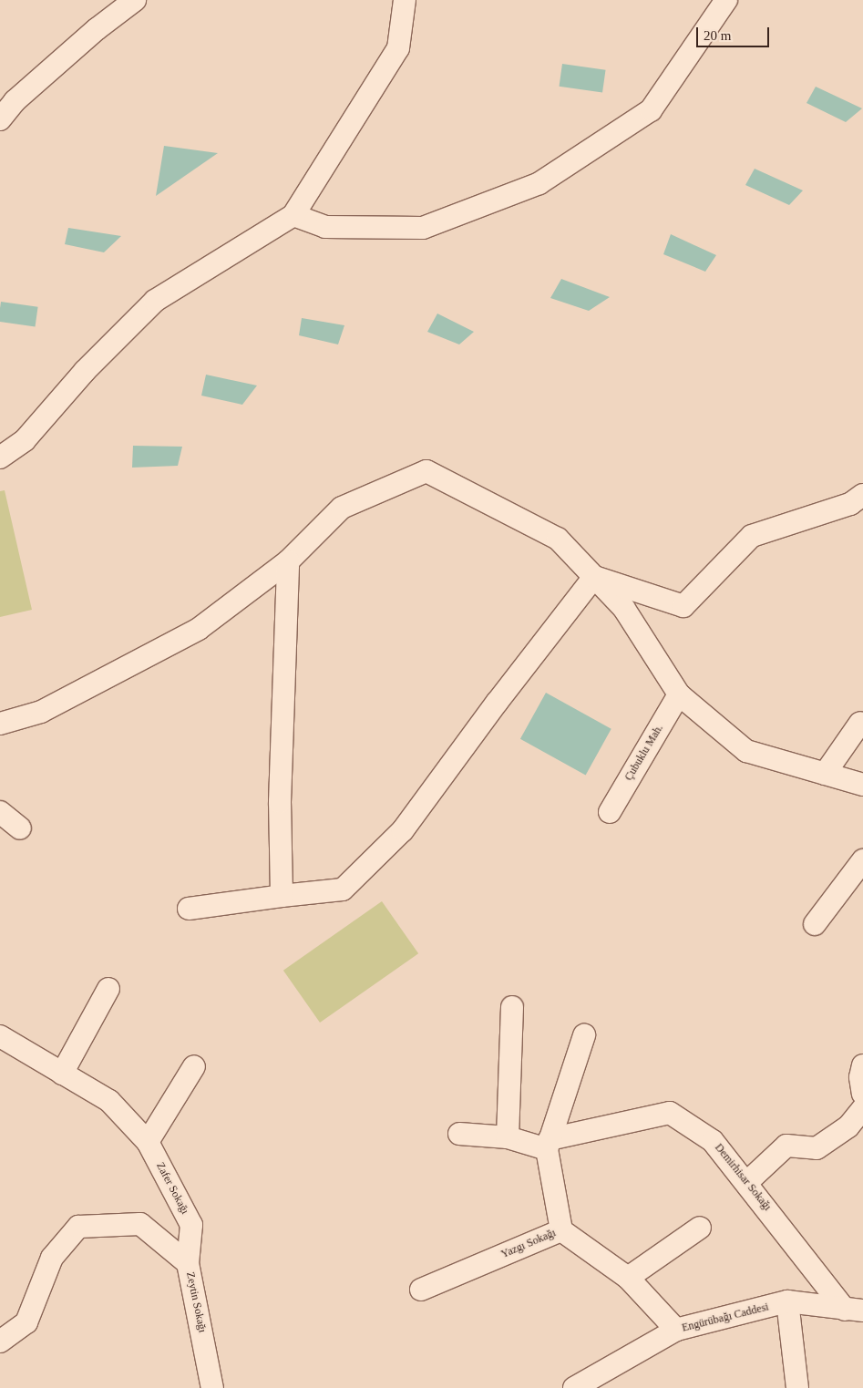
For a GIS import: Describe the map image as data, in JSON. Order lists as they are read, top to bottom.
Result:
{
  "streets": {
    "street": [
      "Çubuklu Mah.",
      "Demirhisar Sokağı",
      "Zafer Sokağı",
      "Yazgı Sokağı",
      "Zeytin Sokağı",
      "Engürübağı Caddesi"
    ]
  },
  "crossings": [
    ["Demirhisar Sokağı", "Engürübağı Caddesi"],
    ["Zafer Sokağı", "Zeytin Sokağı"],
    ["Yazgı Sokağı", "Engürübağı Caddesi"]
  ],
  "scale_bar": "20 m"
}
